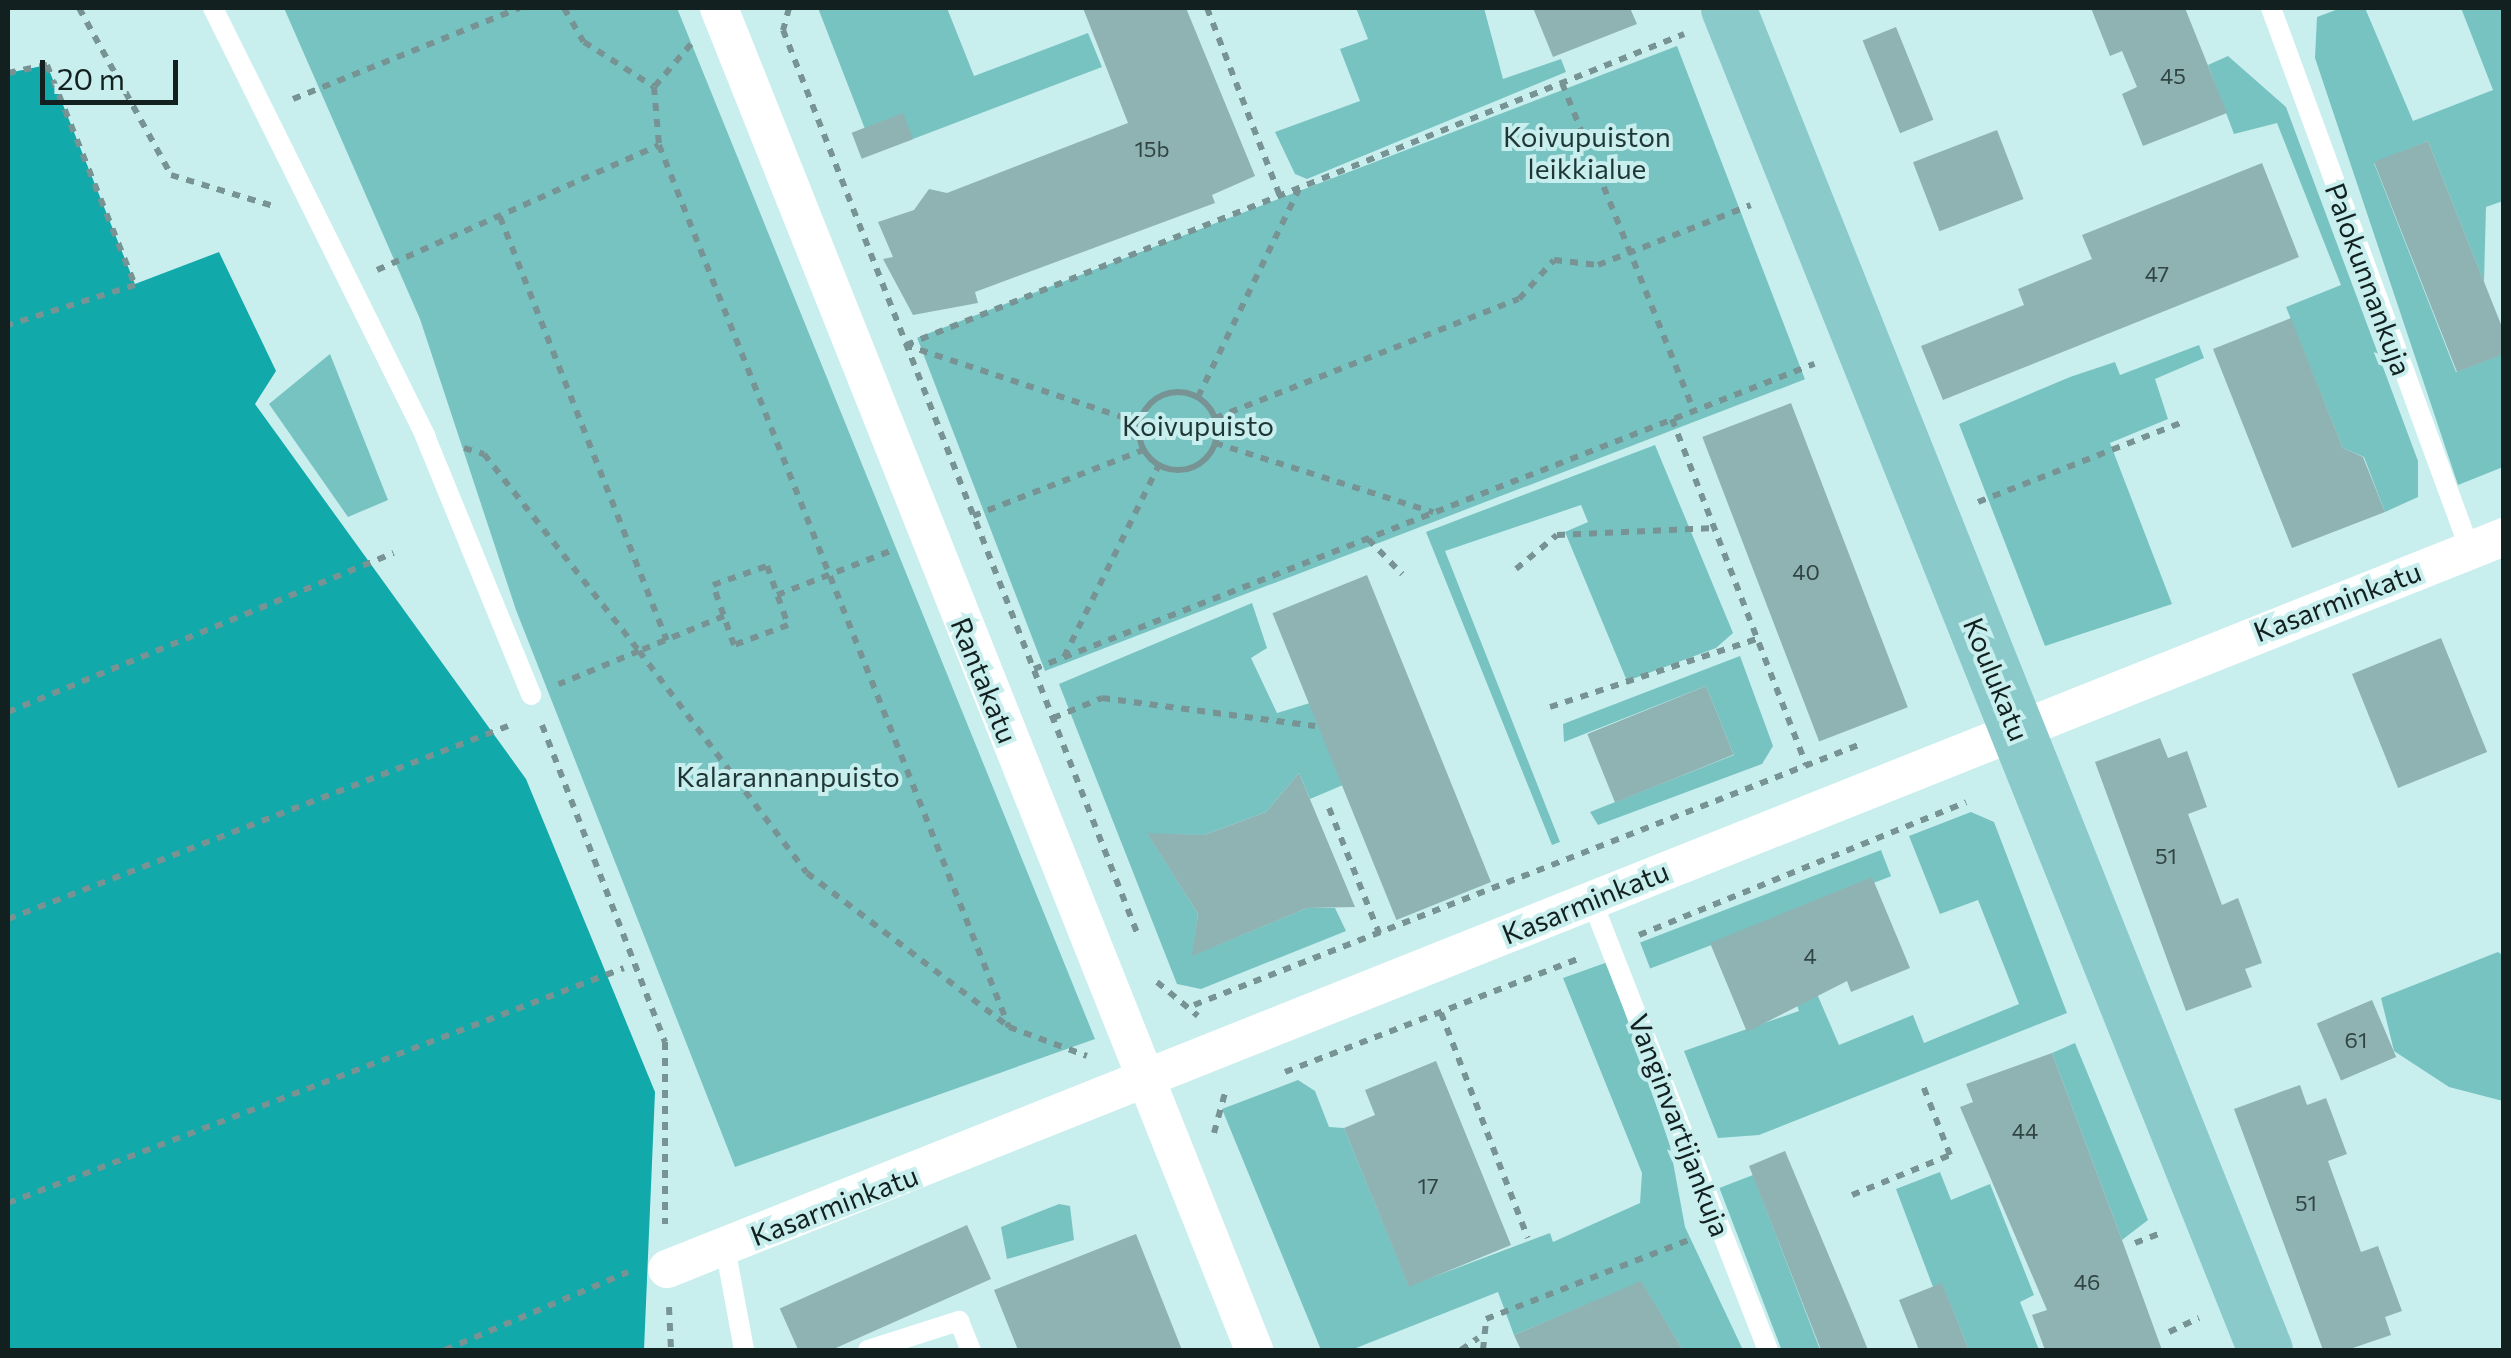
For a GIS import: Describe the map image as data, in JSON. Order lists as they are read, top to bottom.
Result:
{
  "streets": {
    "main road": ["Koulukatu"],
    "street": ["Kasarminkatu", "Rantakatu"],
    "lane": ["Palokunnankuja", "Vanginvartijankuja"]
  },
  "crossings": [
    ["Palokunnankuja", "Kasarminkatu"],
    ["Kasarminkatu", "Koulukatu"],
    ["Kasarminkatu", "Rantakatu"],
    ["Kasarminkatu", "Vanginvartijankuja"]
  ],
  "parks": ["Koivupuiston leikkialue", "Koivupuisto", "Kalarannanpuisto"],
  "house_numbers": [
    "45",
    "15b",
    "47",
    "40",
    "51",
    "4",
    "61",
    "44",
    "17",
    "51",
    "46"
  ],
  "scale_bar": "20 m"
}
